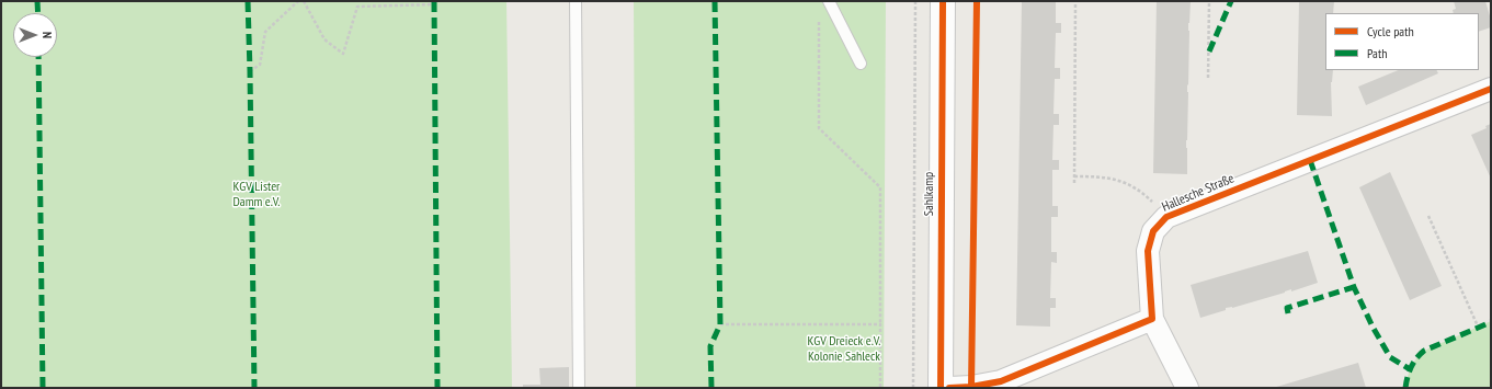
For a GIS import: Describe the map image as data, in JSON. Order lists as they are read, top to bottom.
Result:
{
  "streets": {
    "street": ["Hallesche Straße", "Sahlkamp"]
  },
  "parks": ["KGV Lister Damm e.V.", "KGV Dreieck e.V. Kolonie Sahleck"],
  "legend": ["Cycle path", "Path"],
  "north": "right"
}
